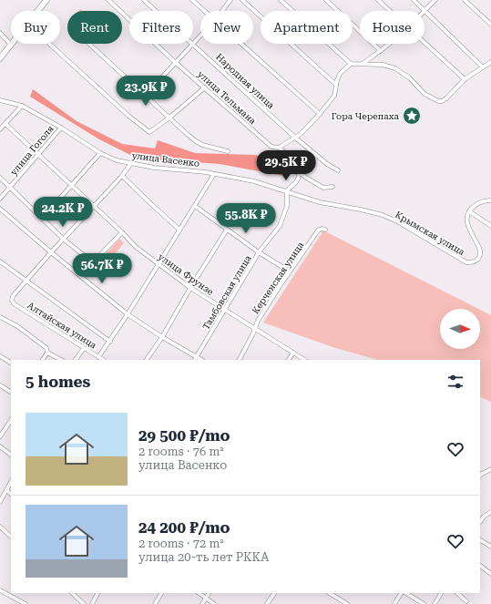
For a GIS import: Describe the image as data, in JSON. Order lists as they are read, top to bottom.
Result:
{
  "streets": {
    "street": [
      "Народная улица",
      "улица Тельмана",
      "улица Гоголя",
      "улица Васенко",
      "Крымская улица",
      "улица Фрунзе",
      "Керченская улица",
      "Тамбовская улица",
      "Алтайская улица"
    ]
  },
  "crossings": [
    ["улица Гоголя", "улица Васенко"],
    ["улица Гоголя", "улица Фрунзе"],
    ["улица Васенко", "Крымская улица"],
    ["улица Васенко", "Тамбовская улица"],
    ["улица Фрунзе", "Керченская улица"],
    ["улица Фрунзе", "Тамбовская улица"]
  ],
  "places": {
    "place": ["Гора Черепаха"]
  },
  "north": "right",
  "page": {
    "chip": [
      "Buy",
      "Rent",
      "Filters",
      "New",
      "Apartment",
      "House"
    ],
    "price": [
      "23.9K ₽",
      "29.5K ₽",
      "24.2K ₽",
      "55.8K ₽",
      "56.7K ₽"
    ],
    "heading": "5 homes",
    "list": [
      {
        "name": "29 500 ₽/mo",
        "note": "2 rooms · 76 m² · улица Васенко"
      },
      {
        "name": "24 200 ₽/mo",
        "note": "2 rooms · 72 m² · улица 20-ть лет РККА"
      }
    ]
  }
}
